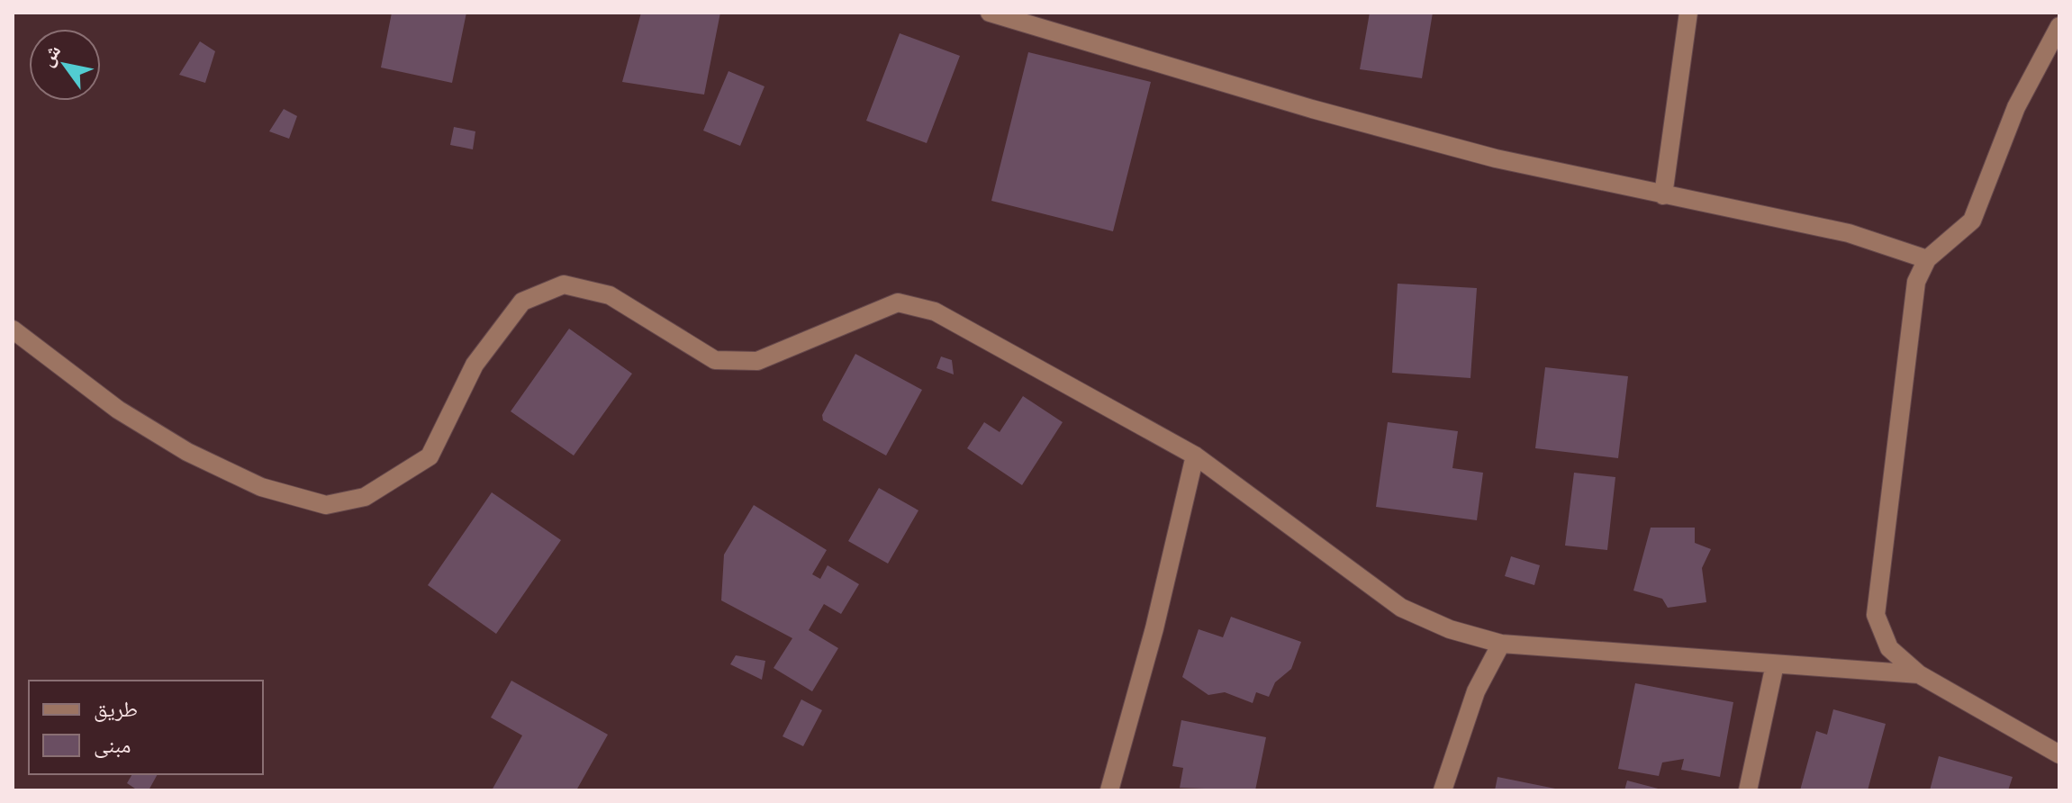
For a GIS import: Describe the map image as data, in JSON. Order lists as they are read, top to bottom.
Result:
{
  "legend": ["طريق", "مبنى"],
  "north": "top left"
}
